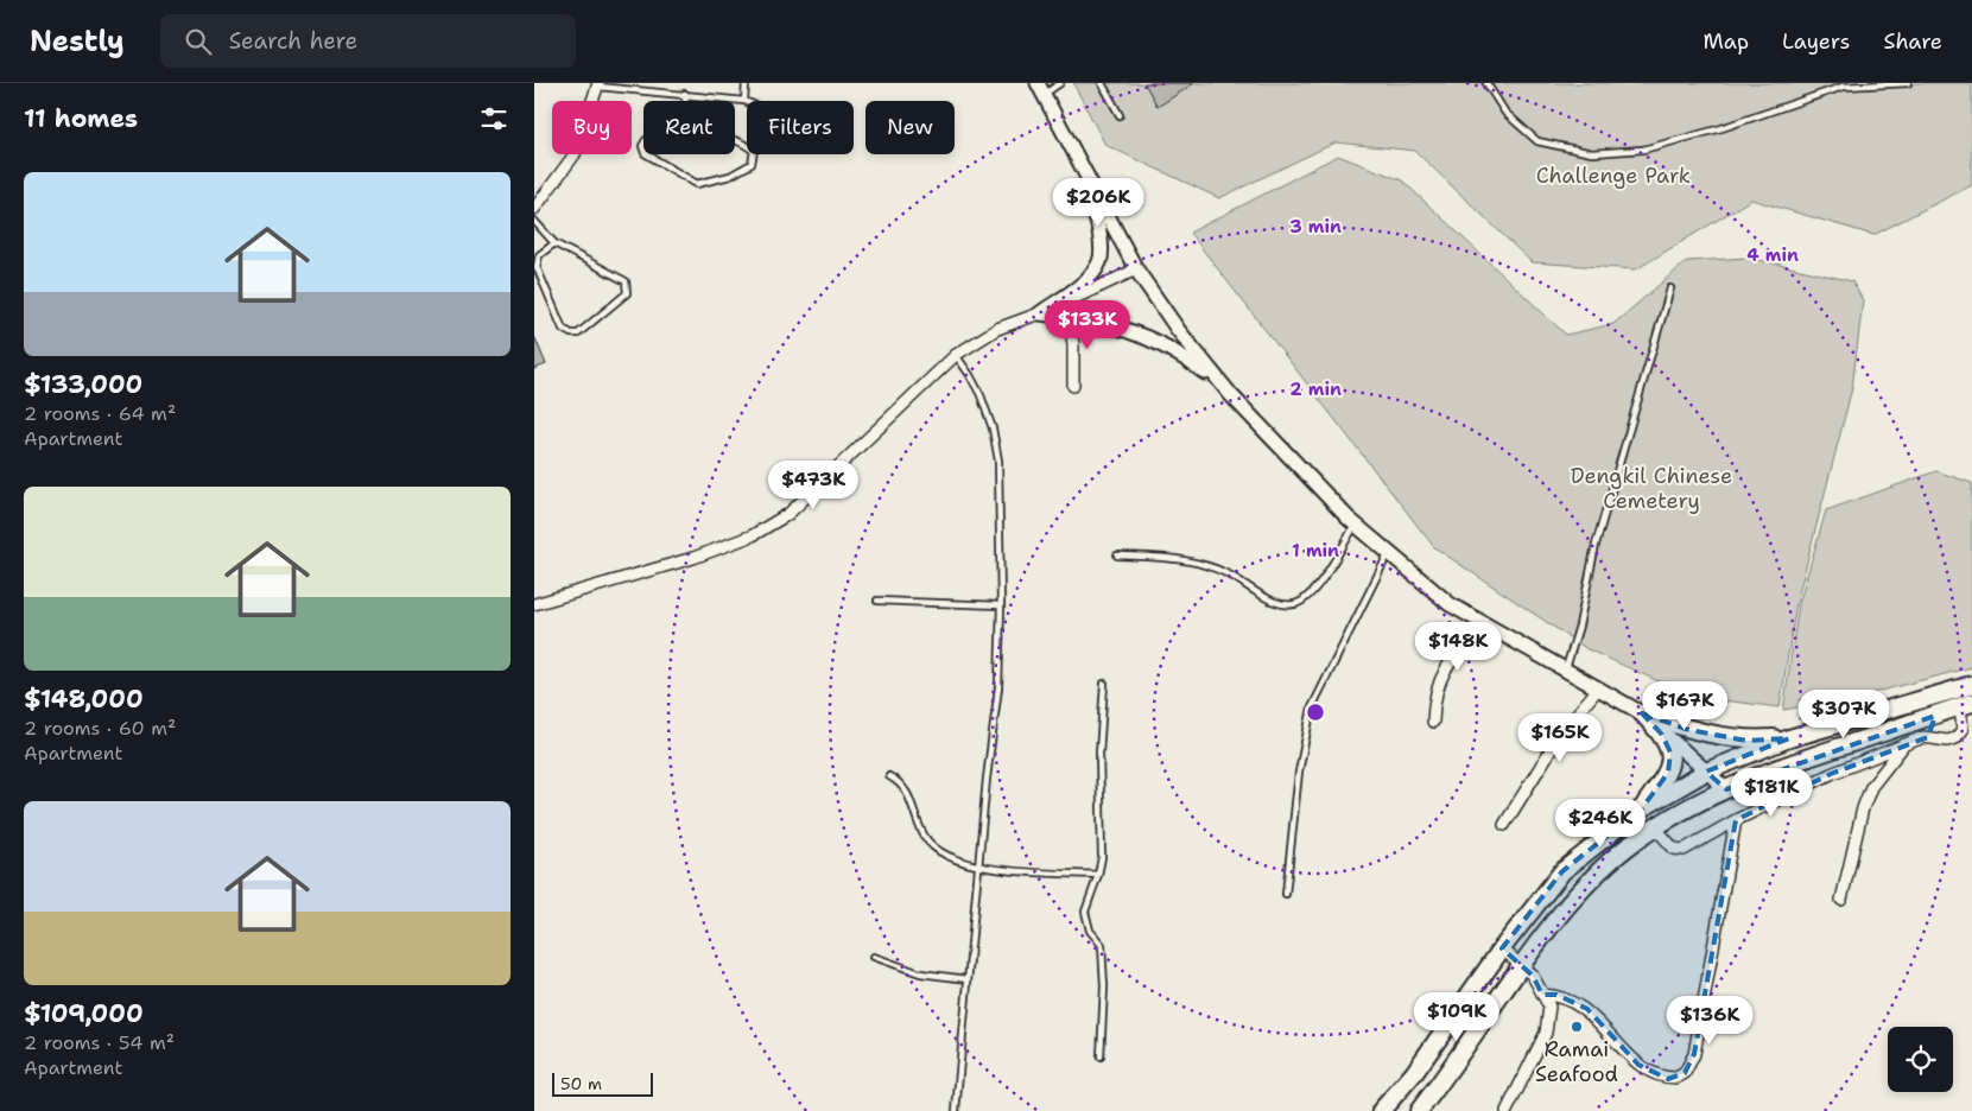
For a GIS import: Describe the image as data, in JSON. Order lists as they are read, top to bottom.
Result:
{
  "parks": ["Challenge Park", "Dengkil Chinese Cemetery"],
  "places": ["Ramai Seafood"],
  "scale_bar": "50 m",
  "page": {
    "header": "Nestly",
    "search": "Search here",
    "nav": ["Map", "Layers", "Share"],
    "heading": "11 homes",
    "chip": [
      "Buy",
      "Rent",
      "Filters",
      "New"
    ],
    "list": [
      {
        "name": "$133,000",
        "note": "2 rooms · 64 m² · Apartment"
      },
      {
        "name": "$148,000",
        "note": "2 rooms · 60 m² · Apartment"
      },
      {
        "name": "$109,000",
        "note": "2 rooms · 54 m² · Apartment"
      }
    ],
    "price": [
      "$206K",
      "$133K",
      "$473K",
      "$148K",
      "$167K",
      "$307K",
      "$165K",
      "$181K",
      "$246K",
      "$109K",
      "$136K"
    ],
    "scale": "50 m"
  },
  "rings": [
    "3 min",
    "4 min",
    "2 min",
    "1 min"
  ]
}
